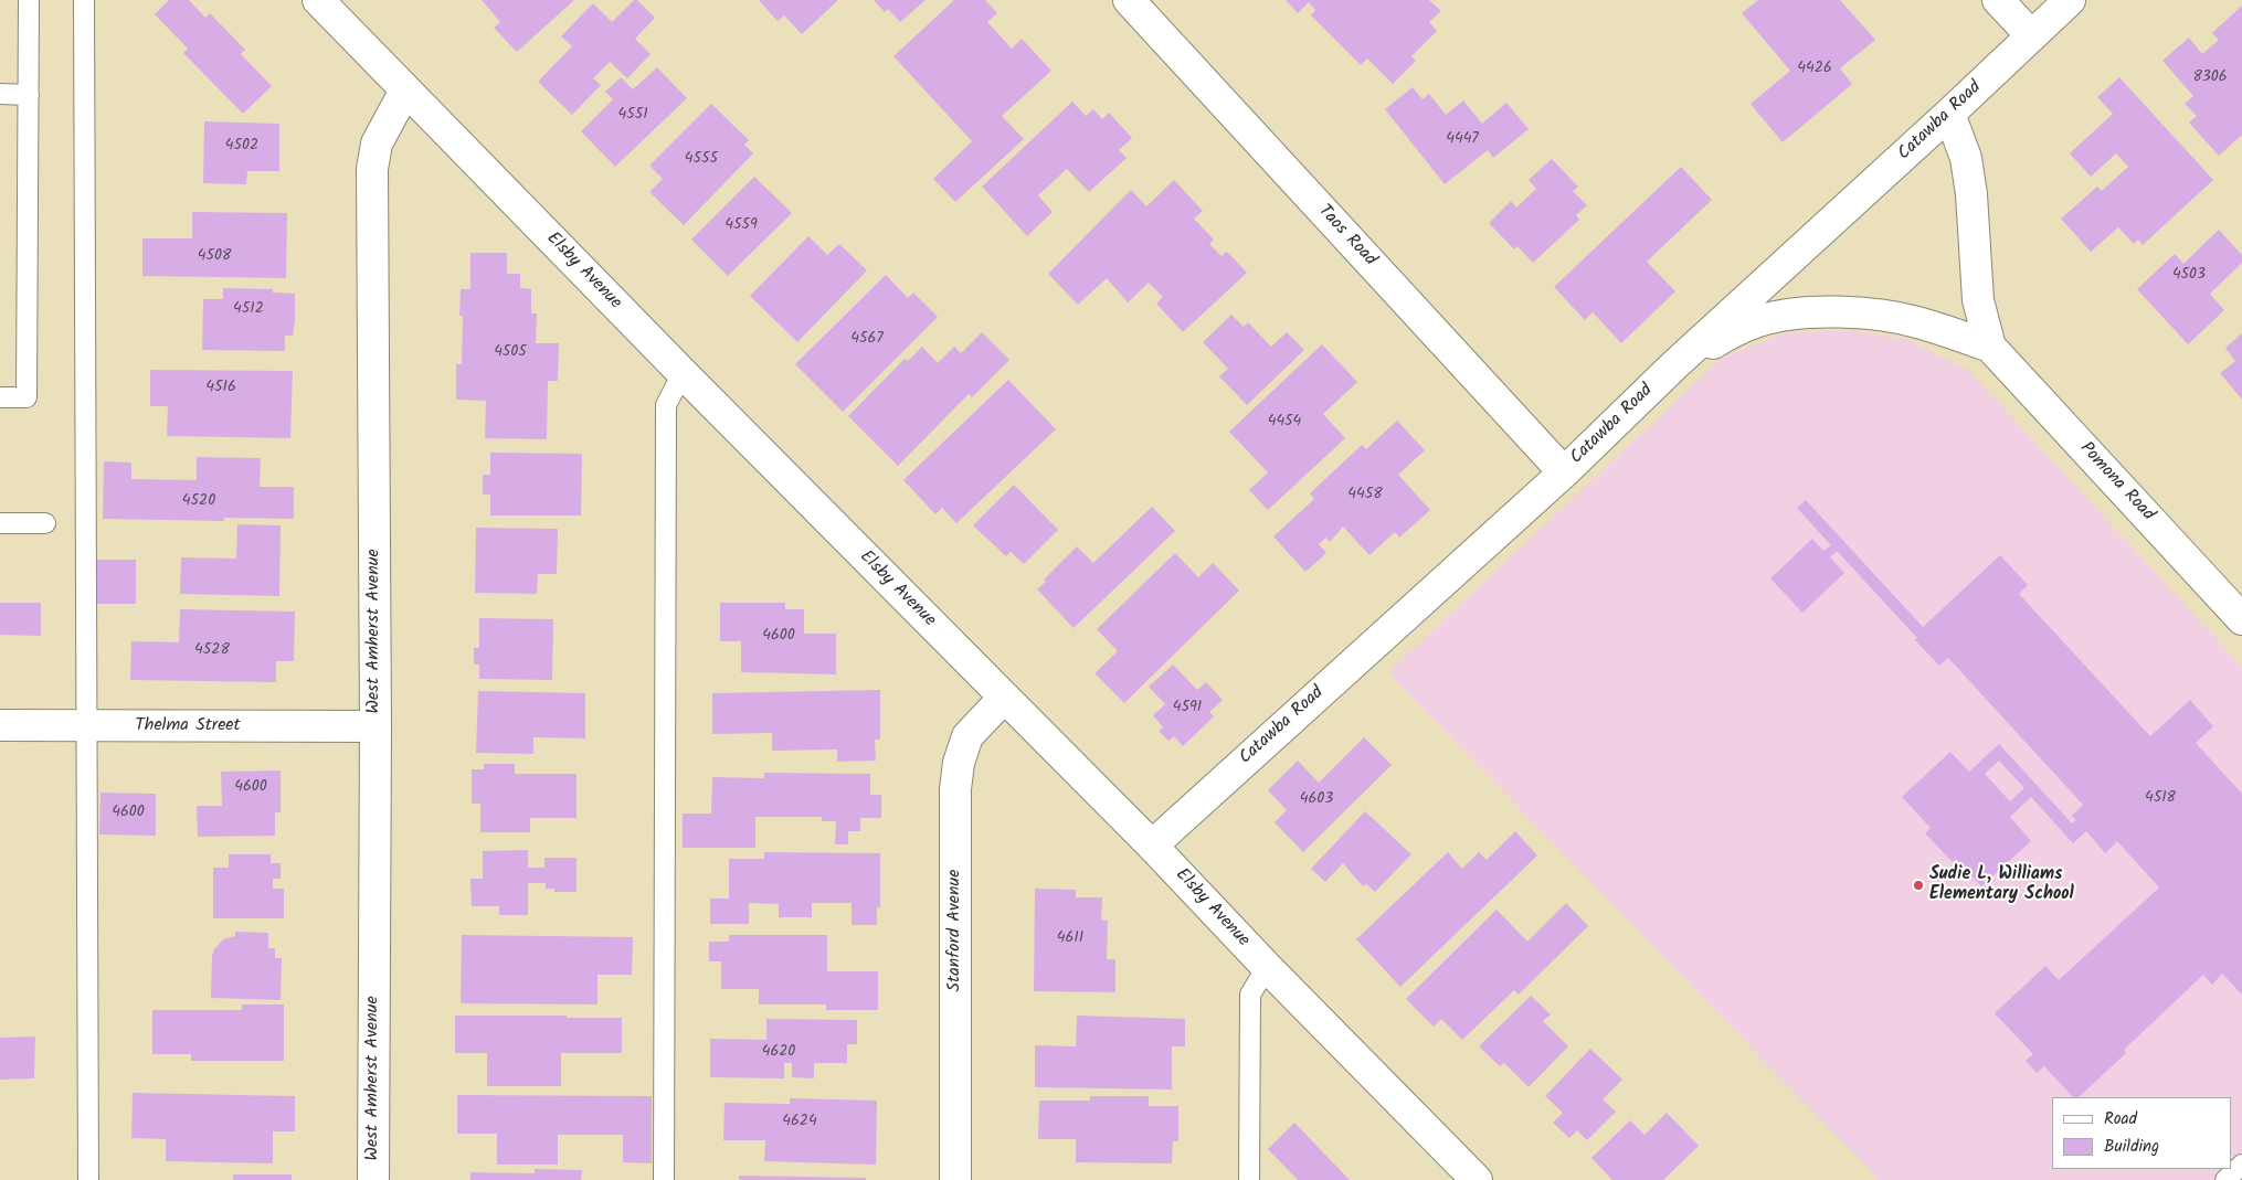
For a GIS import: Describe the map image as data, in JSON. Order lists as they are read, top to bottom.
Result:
{
  "streets": {
    "street": [
      "Catawba Road",
      "Taos Road",
      "Elsby Avenue",
      "Pomona Road",
      "West Amherst Avenue",
      "Thelma Street",
      "Stanford Avenue"
    ]
  },
  "crossings": [
    ["Catawba Road", "Taos Road"],
    ["Catawba Road", "Elsby Avenue"],
    ["Catawba Road", "Pomona Road"],
    ["Elsby Avenue", "West Amherst Avenue"],
    ["Elsby Avenue", "Stanford Avenue"],
    ["West Amherst Avenue", "Thelma Street"]
  ],
  "places": ["Sudie L, Williams Elementary School"],
  "house_numbers": [
    "4426",
    "8306",
    "4551",
    "4447",
    "4502",
    "4555",
    "4559",
    "4508",
    "4503",
    "4512",
    "4567",
    "4505",
    "4516",
    "4454",
    "4458",
    "4520",
    "4600",
    "4528",
    "4591",
    "4600",
    "4518",
    "4603",
    "4600",
    "4611",
    "4620",
    "4624"
  ],
  "legend": ["Road", "Building"]
}
